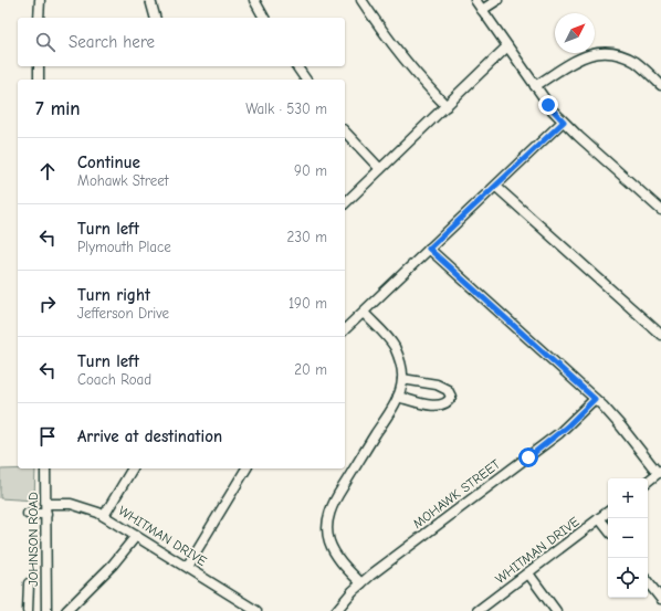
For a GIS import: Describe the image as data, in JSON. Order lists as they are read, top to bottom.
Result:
{
  "streets": {
    "street": ["MOHAWK STREET", "WHITMAN DRIVE", "JOHNSON ROAD"]
  },
  "crossings": [
    ["WHITMAN DRIVE", "JOHNSON ROAD"]
  ],
  "north": "top right",
  "page": {
    "search": "Search here",
    "heading": ["7 min", "Walk · 530 m"],
    "list": [
      ["Continue", "Mohawk Street", "90 m"],
      ["Turn left", "Plymouth Place", "230 m"],
      ["Turn right", "Jefferson Drive", "190 m"],
      ["Turn left", "Coach Road", "20 m"],
      "Arrive at destination"
    ],
    "map_buttons": ["+", "−"]
  }
}
